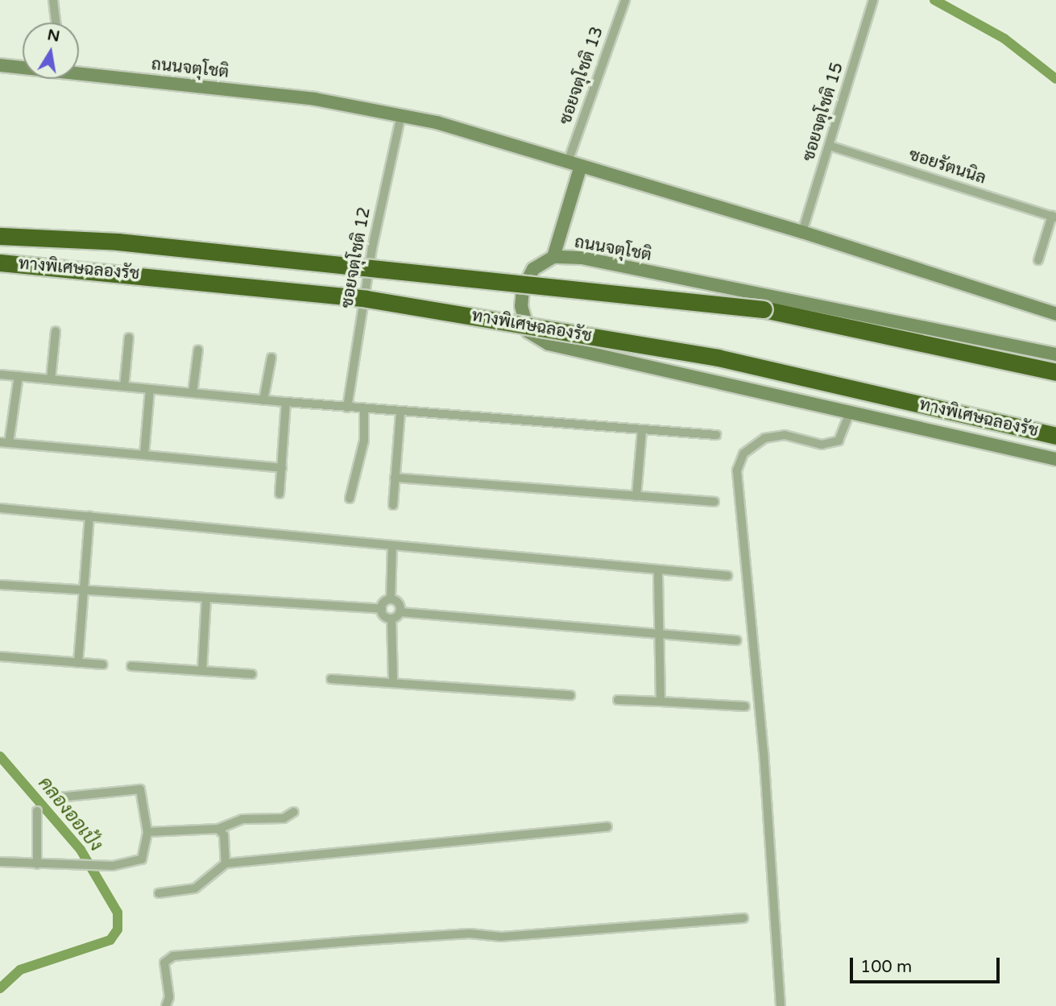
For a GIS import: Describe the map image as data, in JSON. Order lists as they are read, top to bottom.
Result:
{
  "streets": {
    "highway": ["ทางพิเศษฉลองรัช"],
    "street": [
      "ถนนจตุโชติ",
      "ซอยจตุโชติ 13",
      "ซอยจตุโชติ 15",
      "ซอยรัตนนิล",
      "ซอยจตุโชติ 12"
    ]
  },
  "crossings": [
    ["ถนนจตุโชติ", "ซอยจตุโชติ 13"],
    ["ถนนจตุโชติ", "ซอยจตุโชติ 15"],
    ["ถนนจตุโชติ", "ซอยจตุโชติ 12"],
    ["ซอยจตุโชติ 15", "ซอยรัตนนิล"]
  ],
  "water": ["คลองออเป้ง"],
  "scale_bar": "100 m",
  "north": "top"
}
